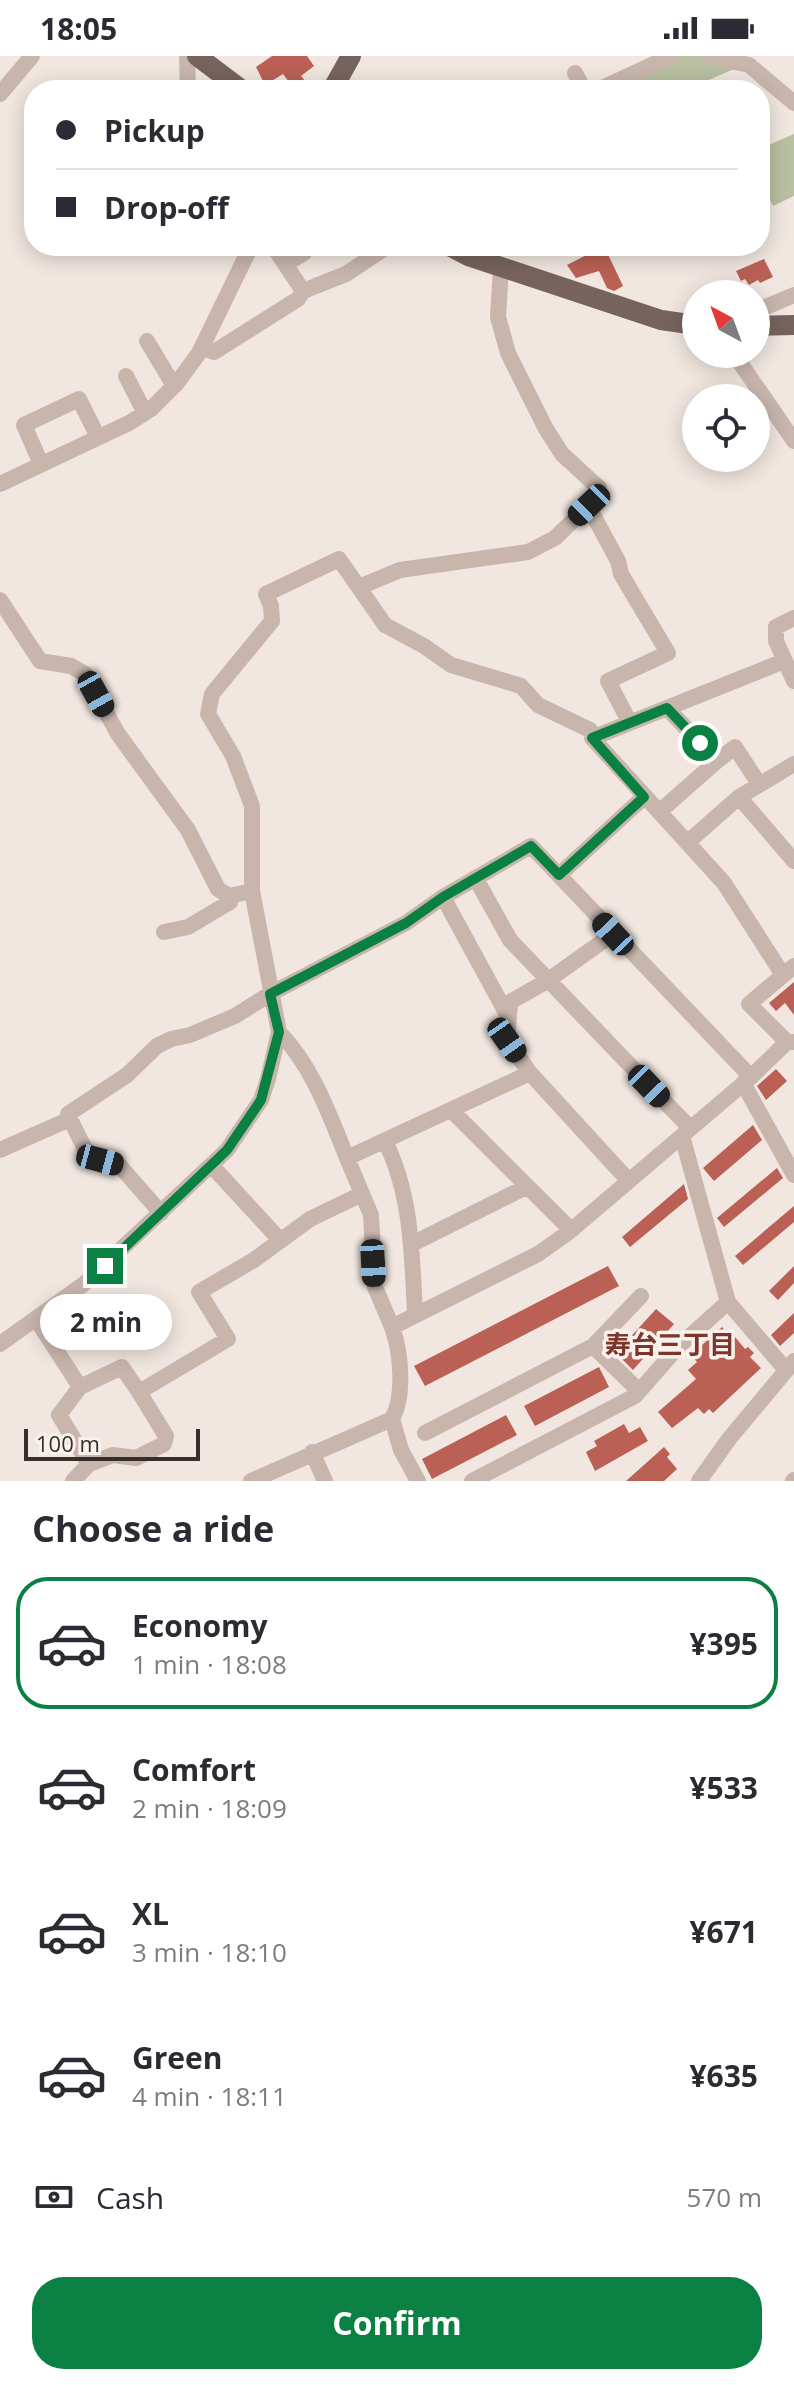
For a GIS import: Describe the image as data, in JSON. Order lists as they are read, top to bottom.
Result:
{
  "districts": ["寿台三丁目"],
  "scale_bar": "100 m",
  "north": "top left",
  "page": {
    "status": "18:05",
    "banner": ["Pickup", "Drop-off"],
    "bubble": "2 min",
    "scale": "100 m",
    "heading": "Choose a ride",
    "list": [
      {
        "name": "Economy",
        "note": "1 min · 18:08",
        "value": "¥395"
      },
      {
        "name": "Comfort",
        "note": "2 min · 18:09",
        "value": "¥533"
      },
      {
        "name": "XL",
        "note": "3 min · 18:10",
        "value": "¥671"
      },
      {
        "name": "Green",
        "note": "4 min · 18:11",
        "value": "¥635"
      }
    ],
    "pay": ["Cash", "570 m"],
    "buttons": "Confirm"
  }
}
